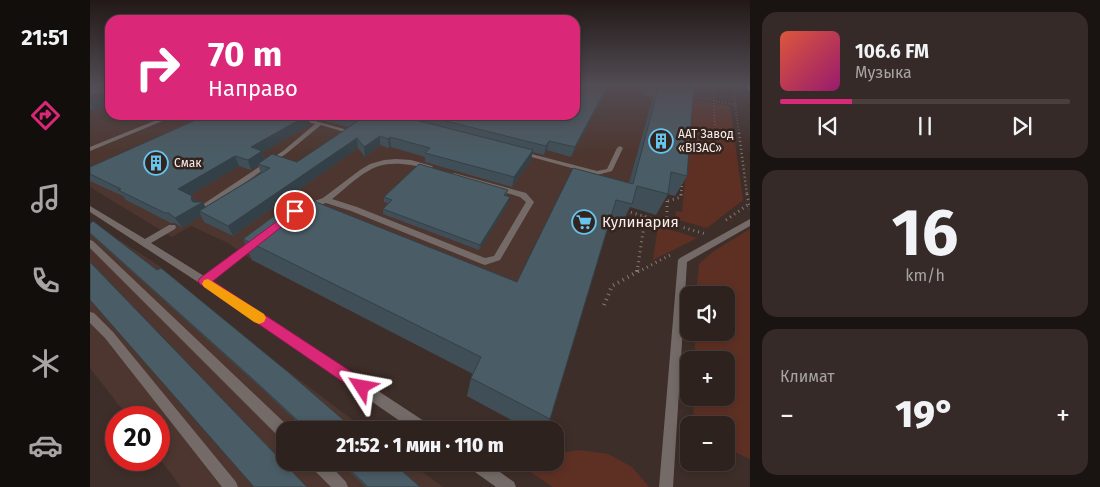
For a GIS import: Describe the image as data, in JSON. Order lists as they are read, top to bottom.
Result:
{
  "places": {
    "building": ["ААТ Завод «ВІЗАС»", "Смак"],
    "supermarket": ["Кулинария"]
  },
  "page": {
    "tabs": "21:51",
    "turn": ["70 m", "Направо"],
    "song": ["106.6 FM", "Музыка"],
    "tile": [
      ["16", "km/h"],
      "Климат"
    ],
    "map_buttons": ["+", "−"],
    "heat": ["−", "19°", "+"],
    "limit": "20",
    "trip": "21:52 · 1 мин · 110 m"
  }
}
